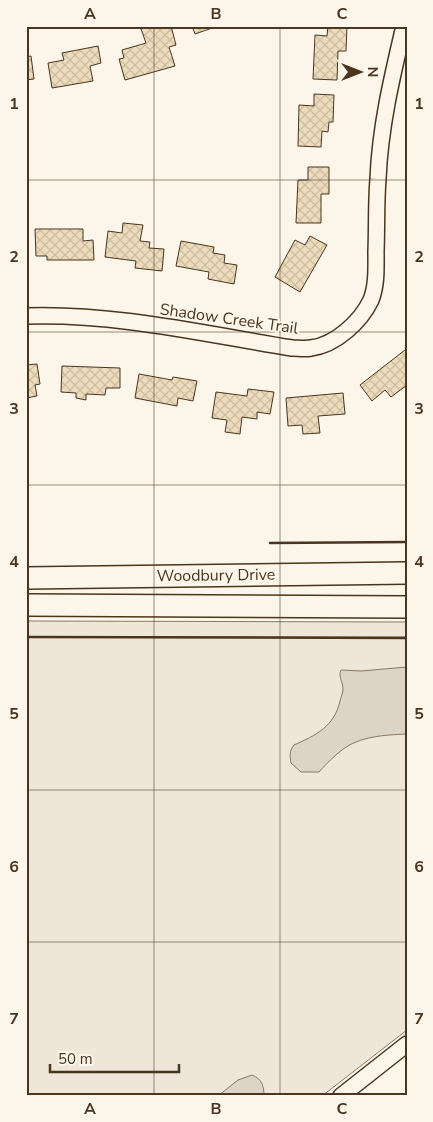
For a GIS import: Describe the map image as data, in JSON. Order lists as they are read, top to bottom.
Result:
{
  "streets": {
    "main road": ["Woodbury Drive"],
    "street": ["Shadow Creek Trail"]
  },
  "scale_bar": "50 m",
  "north": "right",
  "grid": {
    "columns": ["A", "B", "C"],
    "rows": [
      "1",
      "2",
      "3",
      "4",
      "5",
      "6",
      "7"
    ]
  }
}
